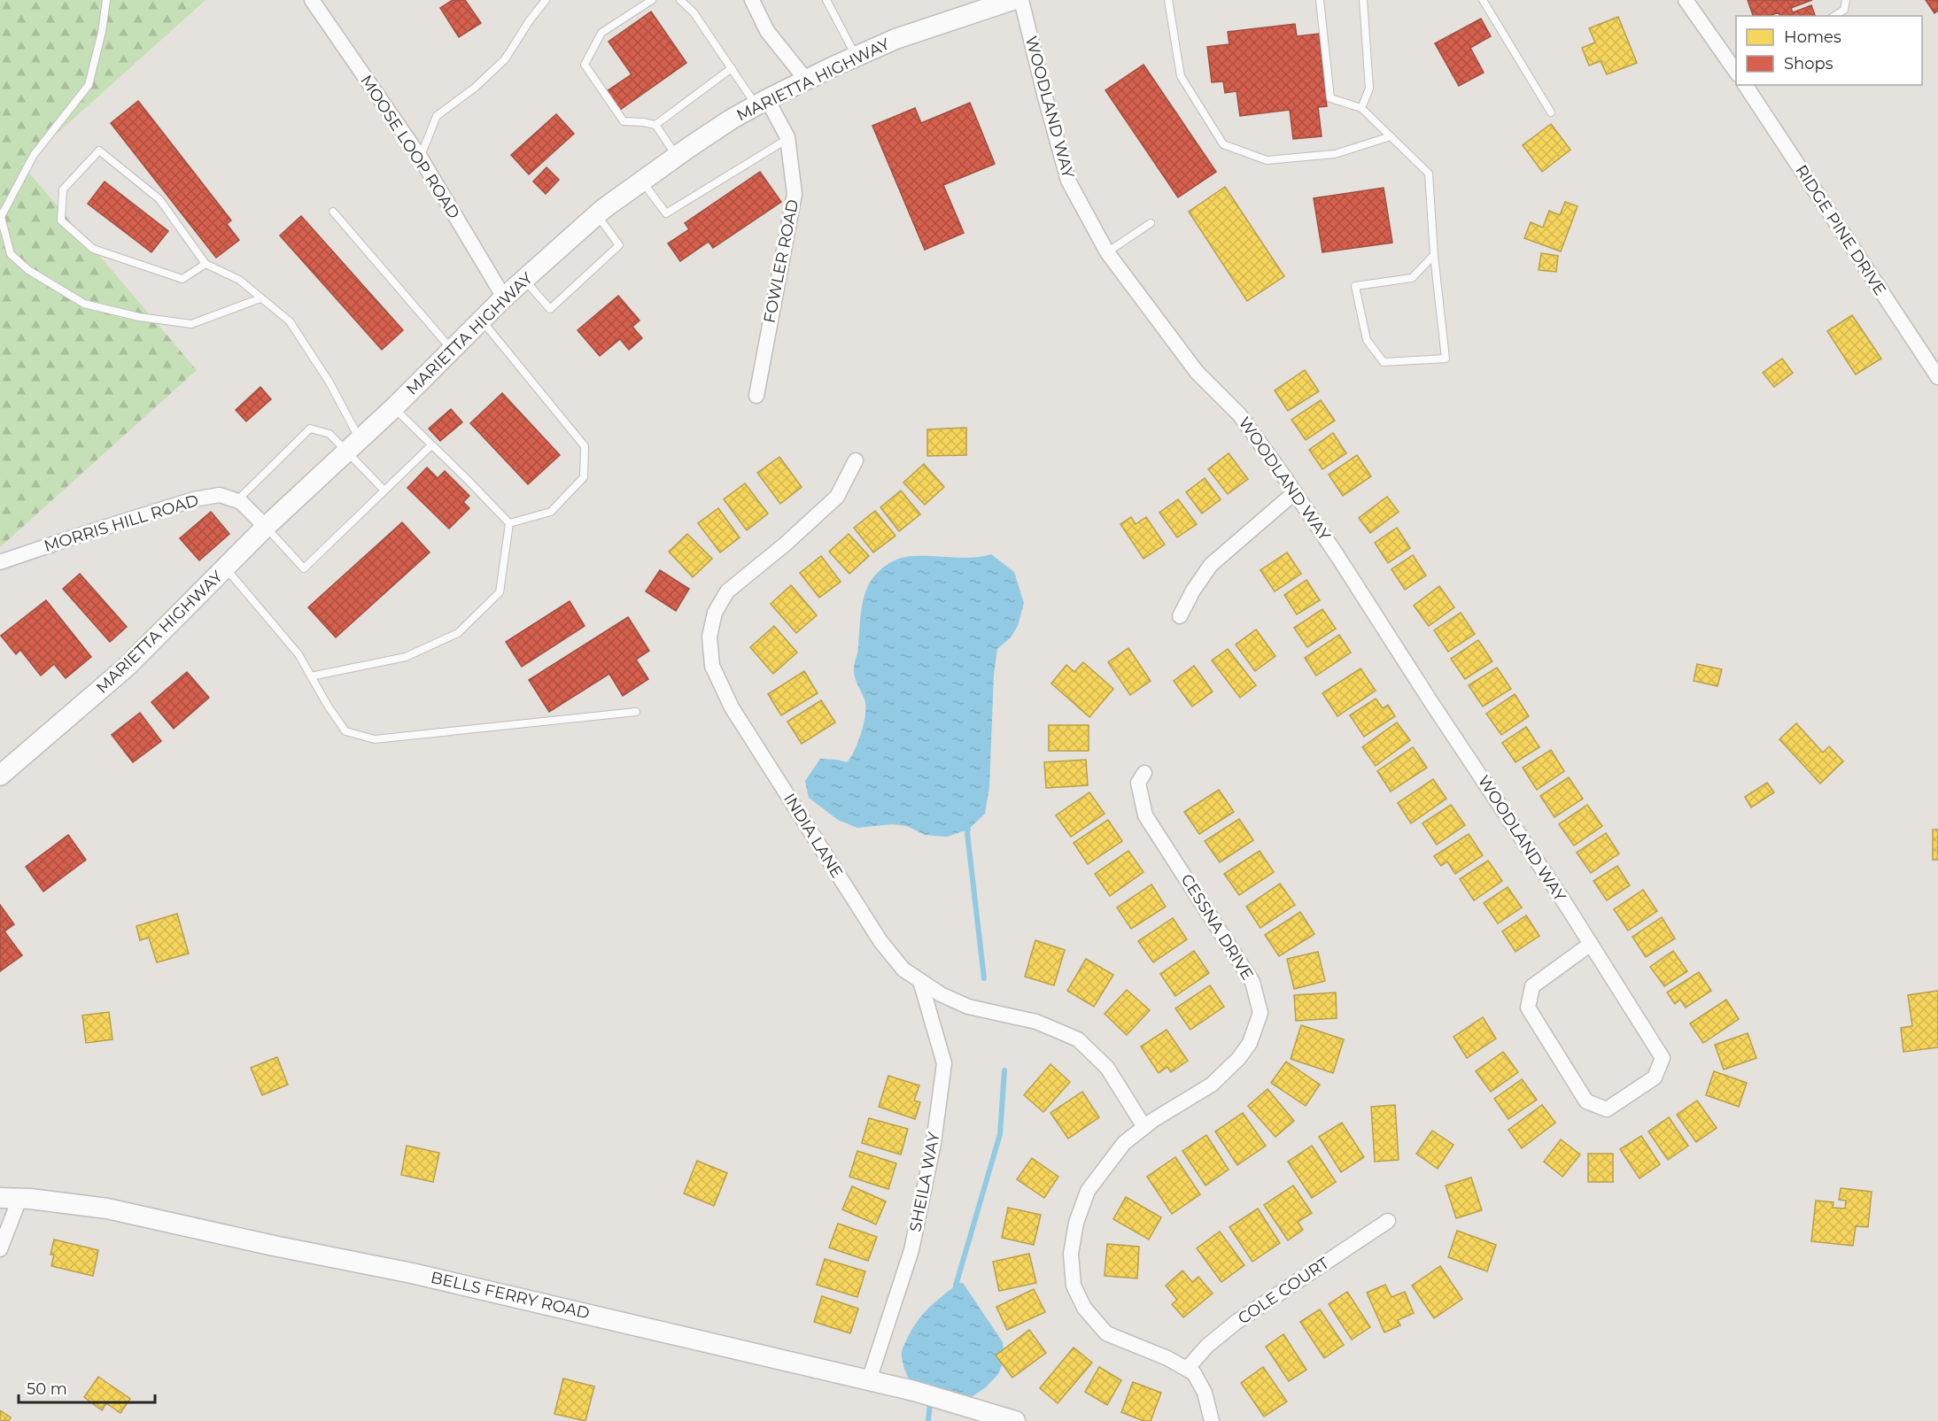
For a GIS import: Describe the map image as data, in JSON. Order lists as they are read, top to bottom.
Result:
{
  "streets": {
    "main road": ["MARIETTA HIGHWAY", "BELLS FERRY ROAD"],
    "street": [
      "WOODLAND WAY",
      "MOOSE LOOP ROAD",
      "RIDGE PINE DRIVE",
      "FOWLER ROAD",
      "MORRIS HILL ROAD",
      "INDIA LANE",
      "CESSNA DRIVE",
      "SHEILA WAY",
      "COLE COURT"
    ]
  },
  "crossings": [
    ["MARIETTA HIGHWAY", "MOOSE LOOP ROAD"],
    ["MARIETTA HIGHWAY", "FOWLER ROAD"],
    ["MARIETTA HIGHWAY", "MORRIS HILL ROAD"],
    ["INDIA LANE", "CESSNA DRIVE"],
    ["INDIA LANE", "SHEILA WAY"],
    ["CESSNA DRIVE", "COLE COURT"],
    ["SHEILA WAY", "BELLS FERRY ROAD"]
  ],
  "legend": ["Homes", "Shops"],
  "scale_bar": "50 m"
}
